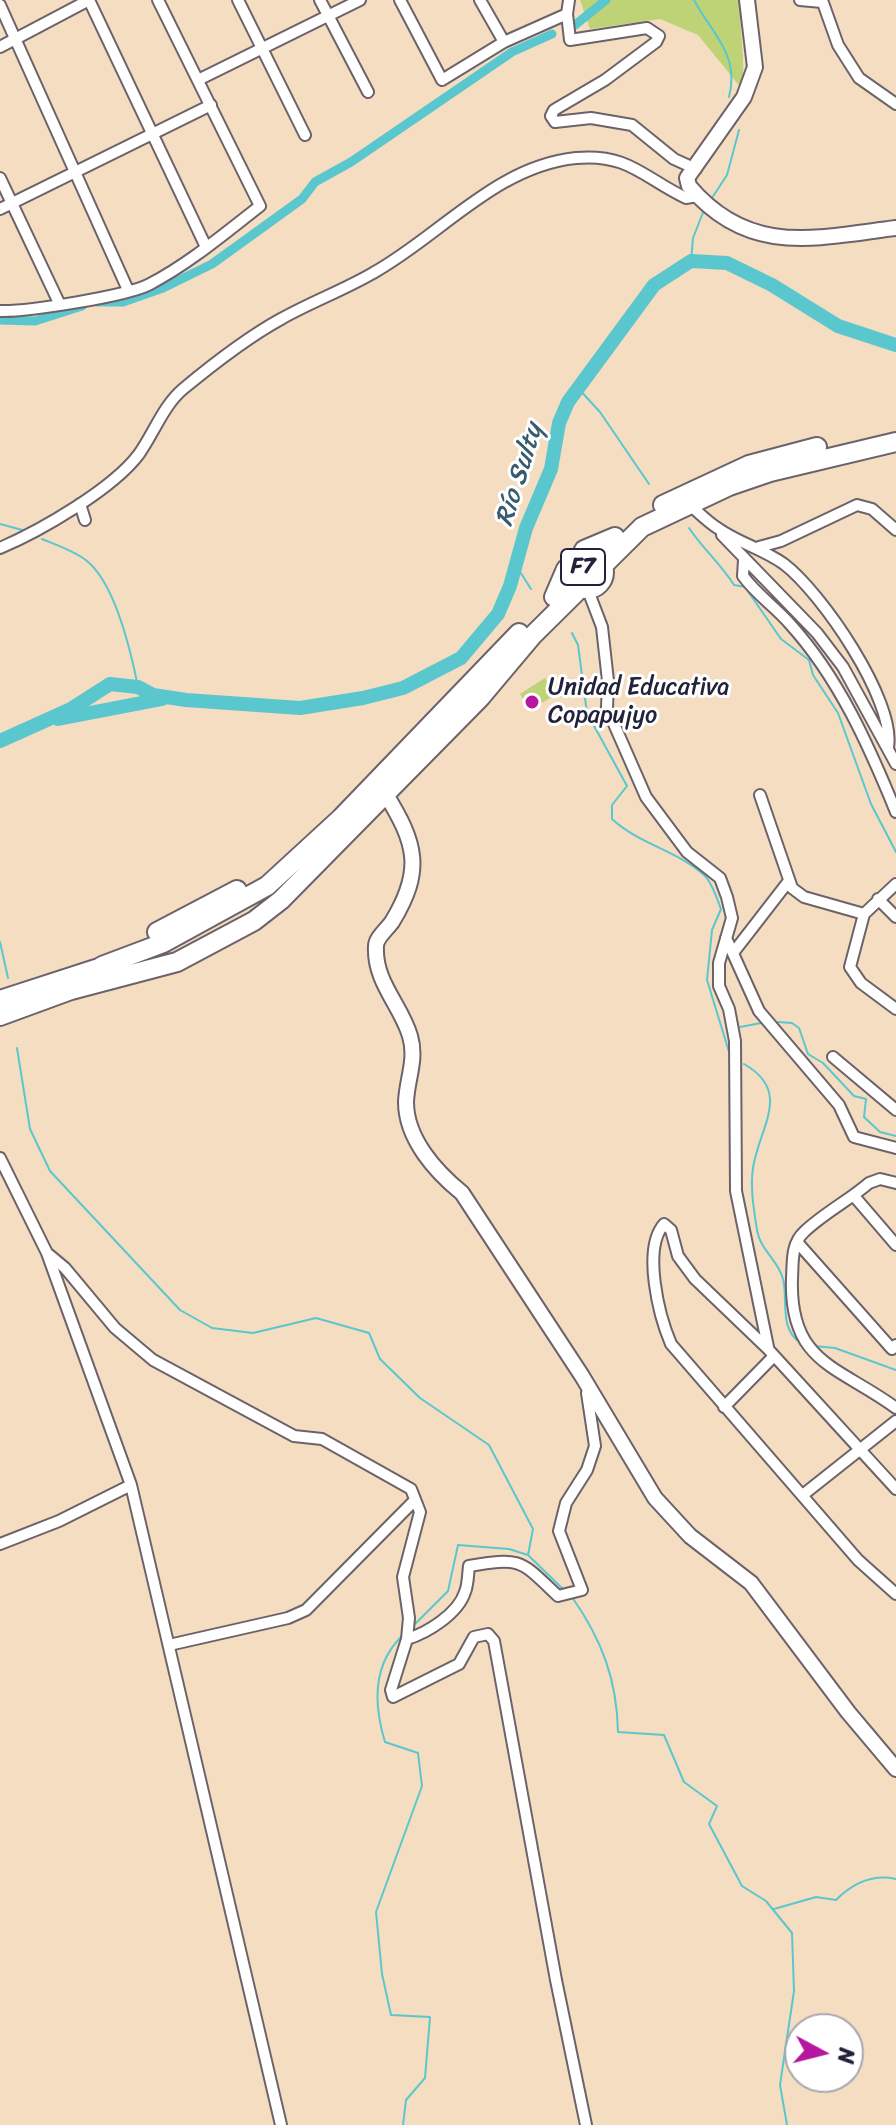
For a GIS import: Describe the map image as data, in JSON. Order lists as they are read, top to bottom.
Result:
{
  "streets": {
    "highway": ["F7"]
  },
  "water": ["Río Sulty"],
  "places": ["Unidad Educativa Copapujyo"],
  "north": "right"
}
